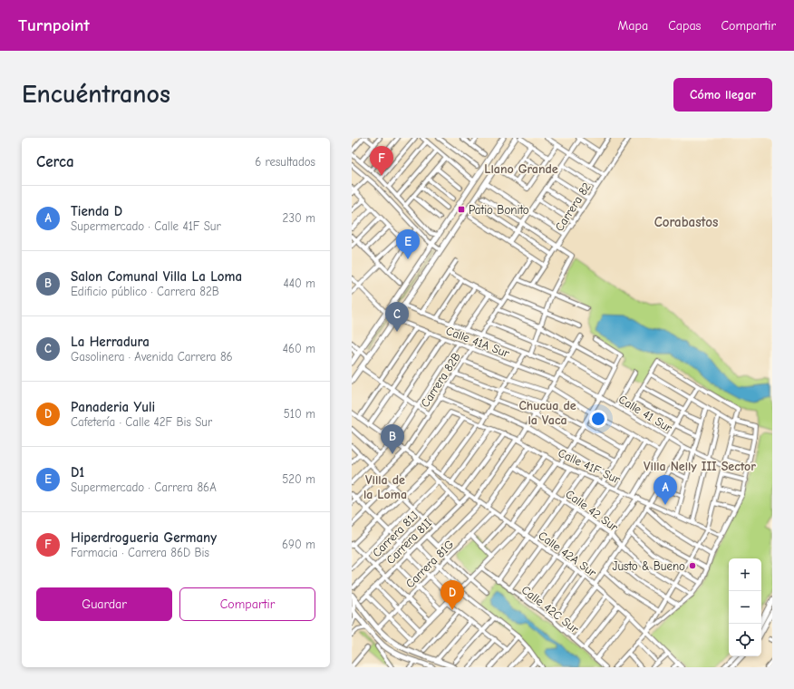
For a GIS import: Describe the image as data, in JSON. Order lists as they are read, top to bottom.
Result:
{
  "streets": {
    "street": [
      "Carrera 82",
      "Calle 41A Sur",
      "Carrera 82B",
      "Calle 41 Sur",
      "Calle 41F Sur",
      "Calle 42 Sur",
      "Carrera 81J",
      "Carrera 81I",
      "Calle 42A Sur",
      "Carrera 81G",
      "Calle 42C Sur"
    ]
  },
  "crossings": [
    ["Calle 41A Sur", "Carrera 82B"],
    ["Carrera 81I", "Calle 42A Sur"],
    ["Calle 42A Sur", "Carrera 81G"]
  ],
  "districts": [
    "Llano Grande",
    "Corabastos",
    "Chucua de la Vaca",
    "Villa Nelly III Sector",
    "Villa de la Loma"
  ],
  "places": {
    "transit": ["Patio Bonito"],
    "other": ["Justo & Bueno"]
  },
  "page": {
    "header": "Turnpoint",
    "nav": ["Mapa", "Capas", "Compartir"],
    "buttons": [
      "Cómo llegar",
      ["Guardar", "Compartir"]
    ],
    "title": "Encuéntranos",
    "heading": ["Cerca", "6 resultados"],
    "pins": [
      "F",
      "E",
      "C",
      "B",
      "A",
      "D"
    ],
    "list": [
      {
        "mark": "A",
        "name": "Tienda D",
        "note": "Supermercado · Calle 41F Sur",
        "value": "230 m"
      },
      {
        "mark": "B",
        "name": "Salon Comunal Villa La Loma",
        "note": "Edificio público · Carrera 82B",
        "value": "440 m"
      },
      {
        "mark": "C",
        "name": "La Herradura",
        "note": "Gasolinera · Avenida Carrera 86",
        "value": "460 m"
      },
      {
        "mark": "D",
        "name": "Panaderia Yuli",
        "note": "Cafetería · Calle 42F Bis Sur",
        "value": "510 m"
      },
      {
        "mark": "E",
        "name": "D1",
        "note": "Supermercado · Carrera 86A",
        "value": "520 m"
      },
      {
        "mark": "F",
        "name": "Hiperdrogueria Germany",
        "note": "Farmacia · Carrera 86D Bis",
        "value": "690 m"
      }
    ],
    "map_buttons": ["+", "−"]
  }
}
